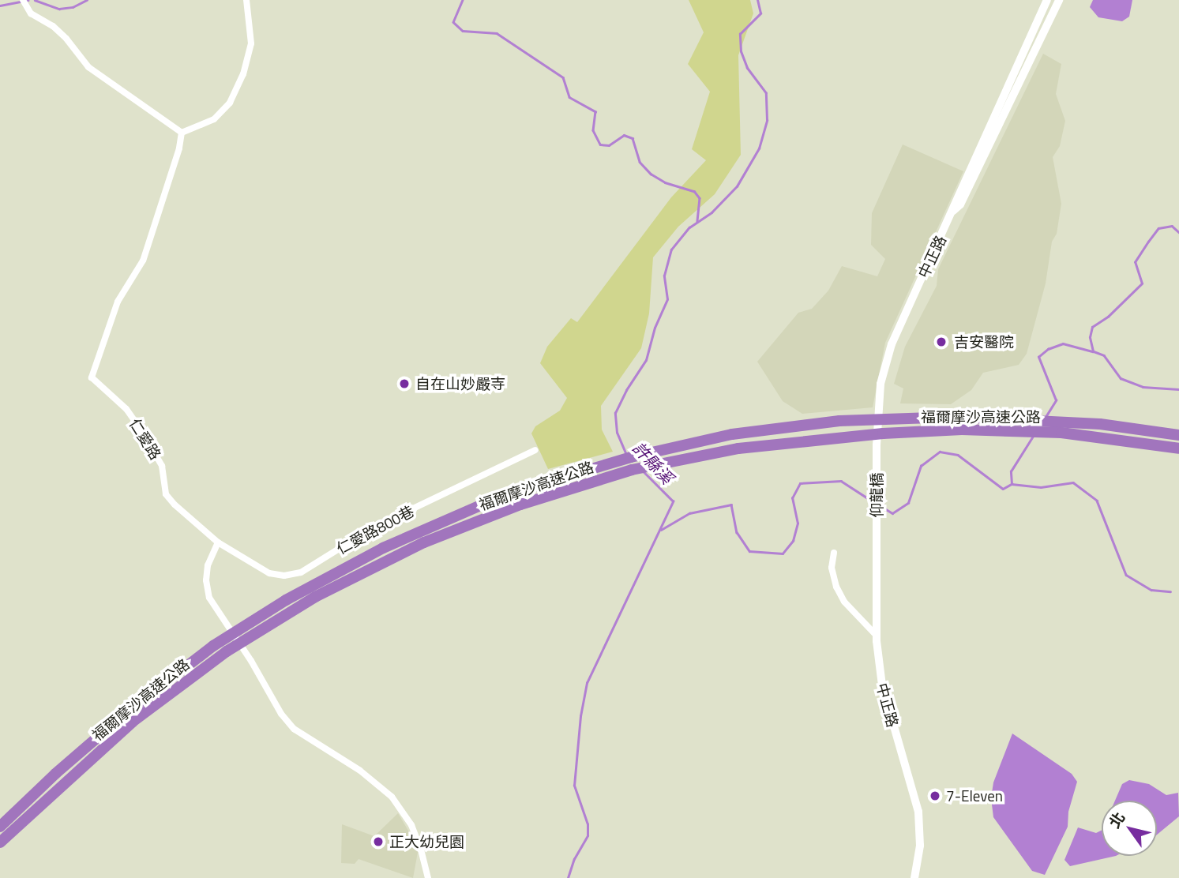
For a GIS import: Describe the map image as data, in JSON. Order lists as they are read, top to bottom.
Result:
{
  "streets": {
    "highway": ["福爾摩沙高速公路"],
    "main road": ["中正路", "仰龍橋"],
    "street": ["仁愛路", "仁愛路800巷"]
  },
  "crossings": [
    ["中正路", "仰龍橋"],
    ["仁愛路", "仁愛路800巷"]
  ],
  "water": ["許縣溪"],
  "places": [
    "吉安醫院",
    "自在山妙嚴寺",
    "7-Eleven",
    "正大幼兒園"
  ],
  "north": "top left"
}
